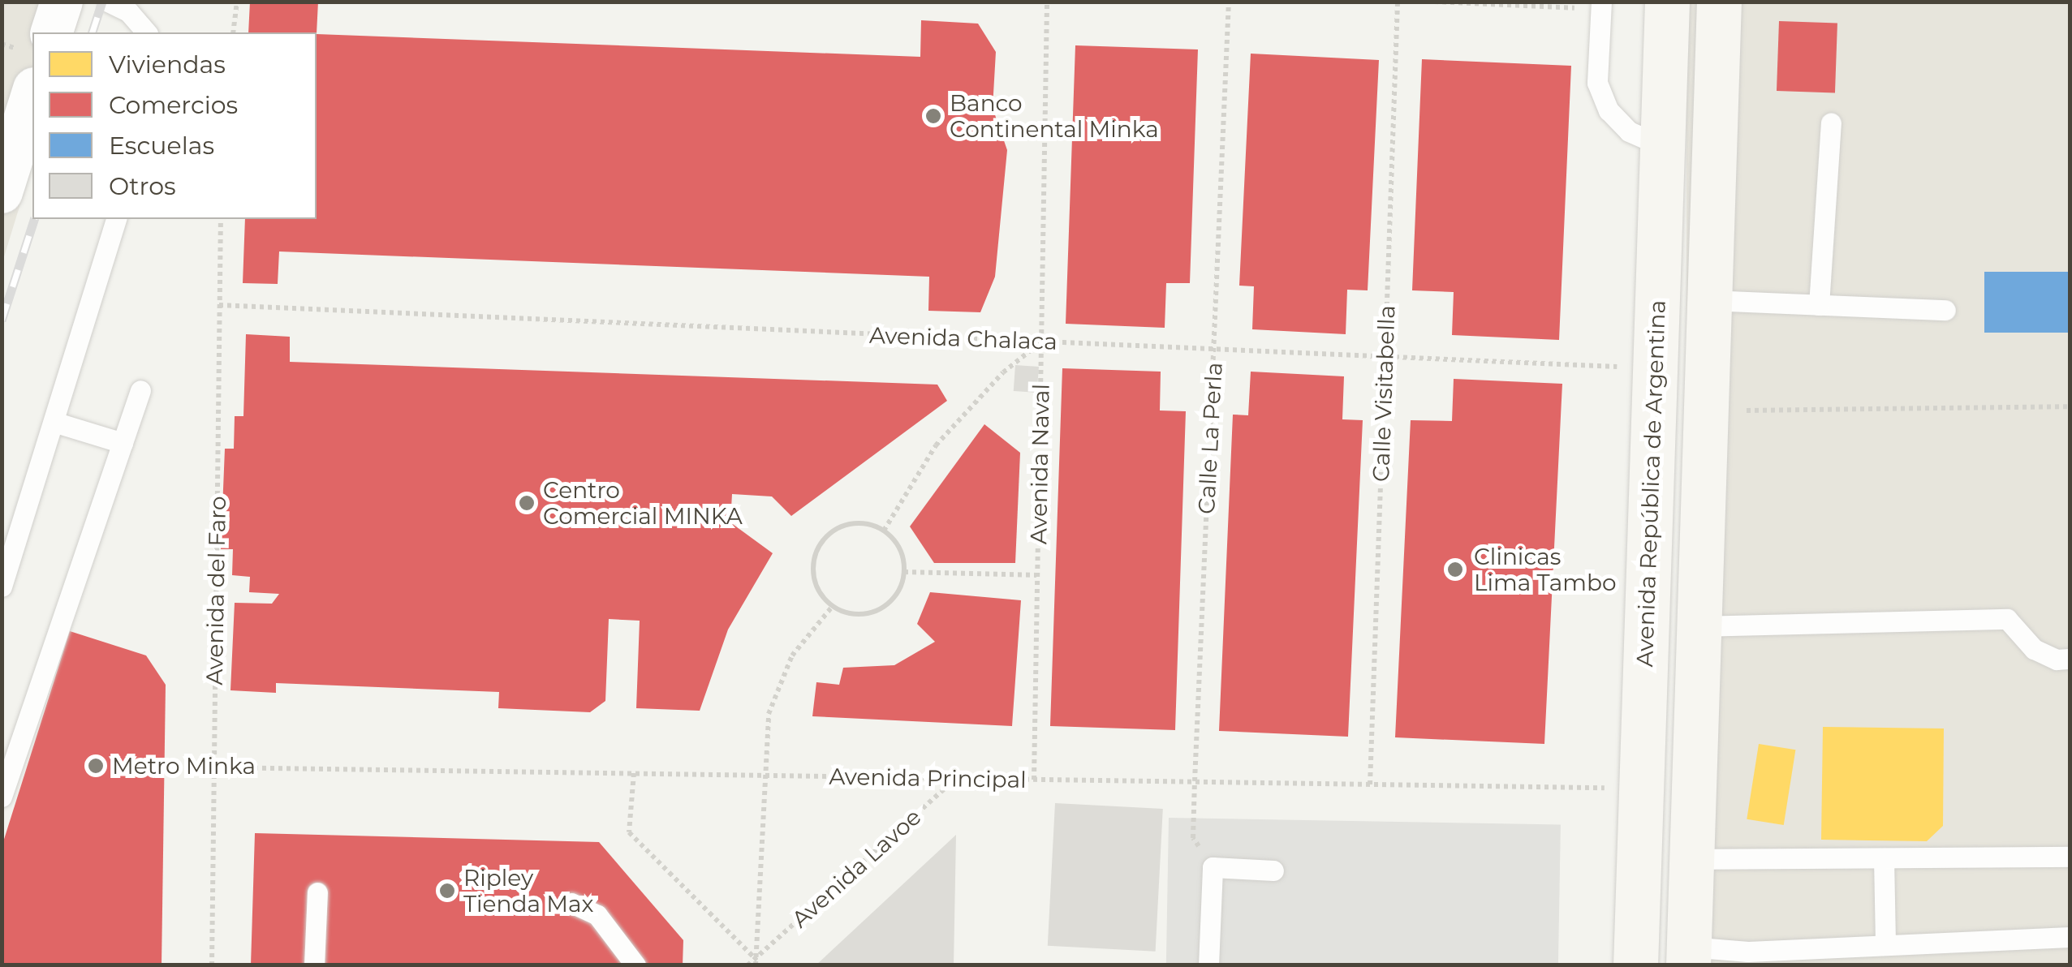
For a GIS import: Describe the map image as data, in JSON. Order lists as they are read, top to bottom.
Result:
{
  "streets": {
    "main road": ["Avenida República de Argentina"],
    "path": [
      "Avenida Chalaca",
      "Calle Visitabella",
      "Calle La Perla",
      "Avenida Naval",
      "Avenida del Faro",
      "Avenida Principal",
      "Avenida Lavoe"
    ]
  },
  "crossings": [
    ["Avenida Chalaca", "Calle Visitabella"],
    ["Avenida Chalaca", "Calle La Perla"],
    ["Avenida Chalaca", "Avenida Naval"],
    ["Avenida Chalaca", "Avenida República de Argentina"],
    ["Avenida Chalaca", "Avenida del Faro"],
    ["Calle Visitabella", "Avenida Principal"],
    ["Calle La Perla", "Avenida Principal"],
    ["Avenida Naval", "Avenida Principal"],
    ["Avenida República de Argentina", "Avenida Principal"],
    ["Avenida del Faro", "Avenida Principal"],
    ["Avenida Principal", "Avenida Lavoe"]
  ],
  "places": [
    "Banco Continental Minka",
    "Centro Comercial MINKA",
    "Clinicas Lima Tambo",
    "Metro Minka",
    "Ripley Tienda Max"
  ],
  "legend": [
    "Viviendas",
    "Comercios",
    "Escuelas",
    "Otros"
  ]
}
